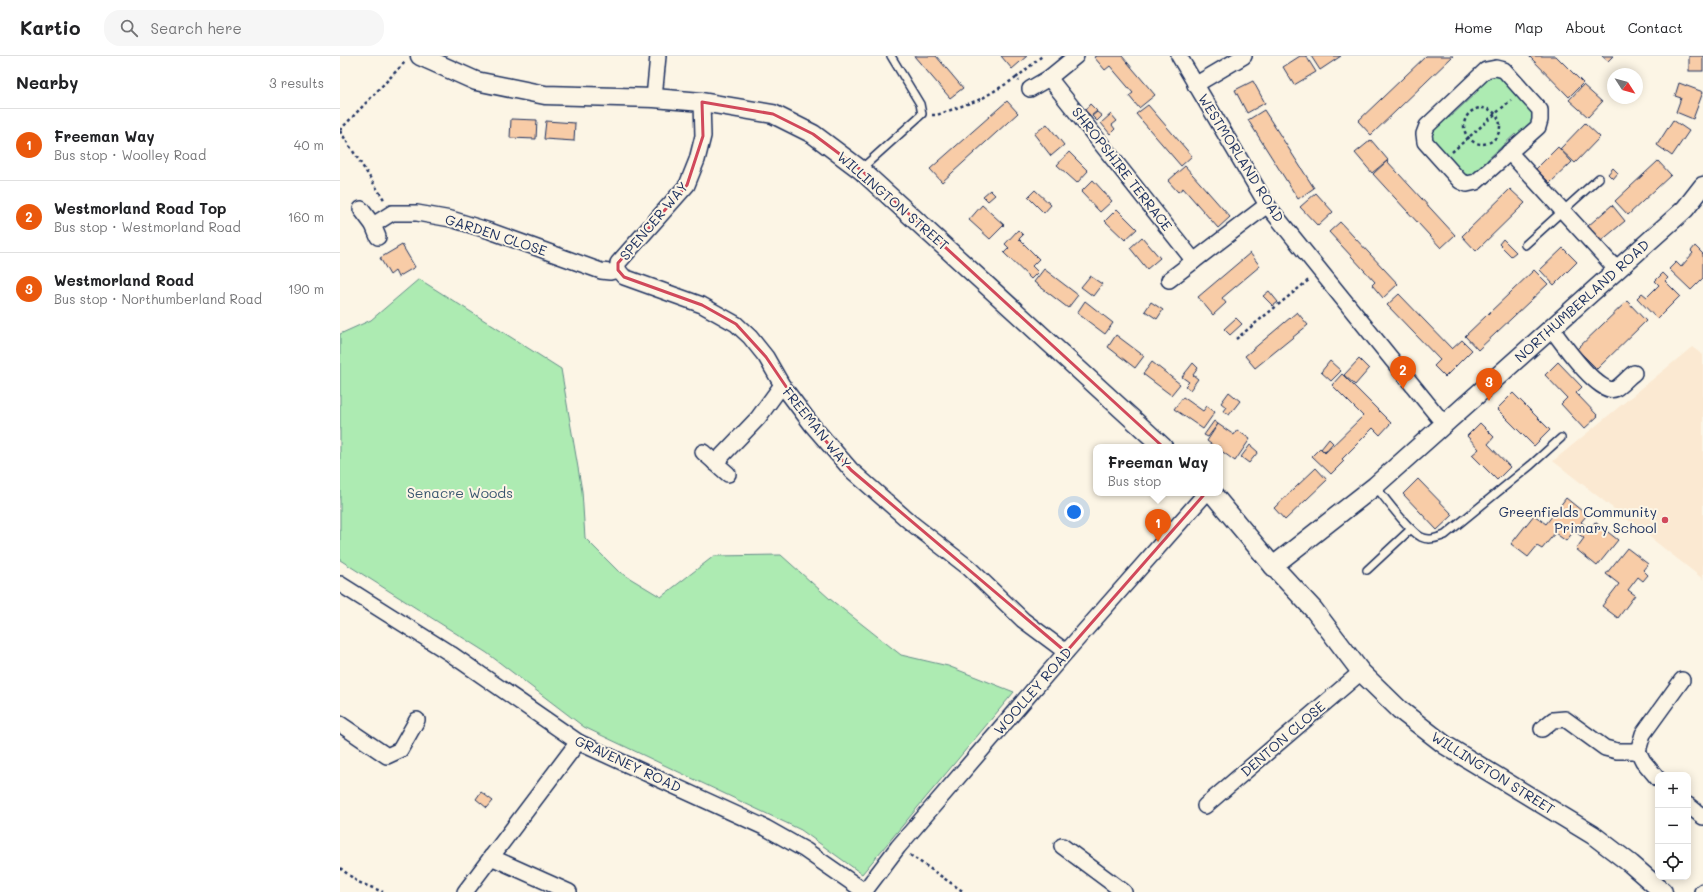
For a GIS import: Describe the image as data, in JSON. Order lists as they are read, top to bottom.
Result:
{
  "streets": {
    "street": [
      "WESTMORLAND ROAD",
      "SHROPSHIRE TERRACE",
      "WILLINGTON STREET",
      "SPENCER WAY",
      "GARDEN CLOSE",
      "NORTHUMBERLAND ROAD",
      "FREEMAN WAY",
      "WOOLLEY ROAD",
      "DENTON CLOSE",
      "GRAVENEY ROAD"
    ]
  },
  "crossings": [
    ["WESTMORLAND ROAD", "NORTHUMBERLAND ROAD"],
    ["WILLINGTON STREET", "SPENCER WAY"],
    ["WILLINGTON STREET", "NORTHUMBERLAND ROAD"],
    ["WILLINGTON STREET", "DENTON CLOSE"],
    ["SPENCER WAY", "GARDEN CLOSE"],
    ["SPENCER WAY", "FREEMAN WAY"],
    ["GARDEN CLOSE", "FREEMAN WAY"],
    ["FREEMAN WAY", "WOOLLEY ROAD"],
    ["WOOLLEY ROAD", "GRAVENEY ROAD"]
  ],
  "parks": ["Senacre Woods"],
  "places": ["Greenfields Community Primary School"],
  "north": "bottom right",
  "page": {
    "header": "Kartio",
    "search": "Search here",
    "nav": [
      "Home",
      "Map",
      "About",
      "Contact"
    ],
    "heading": ["Nearby", "3 results"],
    "list": [
      {
        "mark": "1",
        "name": "Freeman Way",
        "note": "Bus stop · Woolley Road",
        "value": "40 m"
      },
      {
        "mark": "2",
        "name": "Westmorland Road Top",
        "note": "Bus stop · Westmorland Road",
        "value": "160 m"
      },
      {
        "mark": "3",
        "name": "Westmorland Road",
        "note": "Bus stop · Northumberland Road",
        "value": "190 m"
      }
    ],
    "pins": ["2", "3", "1"],
    "popup": ["Freeman Way", "Bus stop"],
    "map_buttons": ["+", "−"]
  }
}
